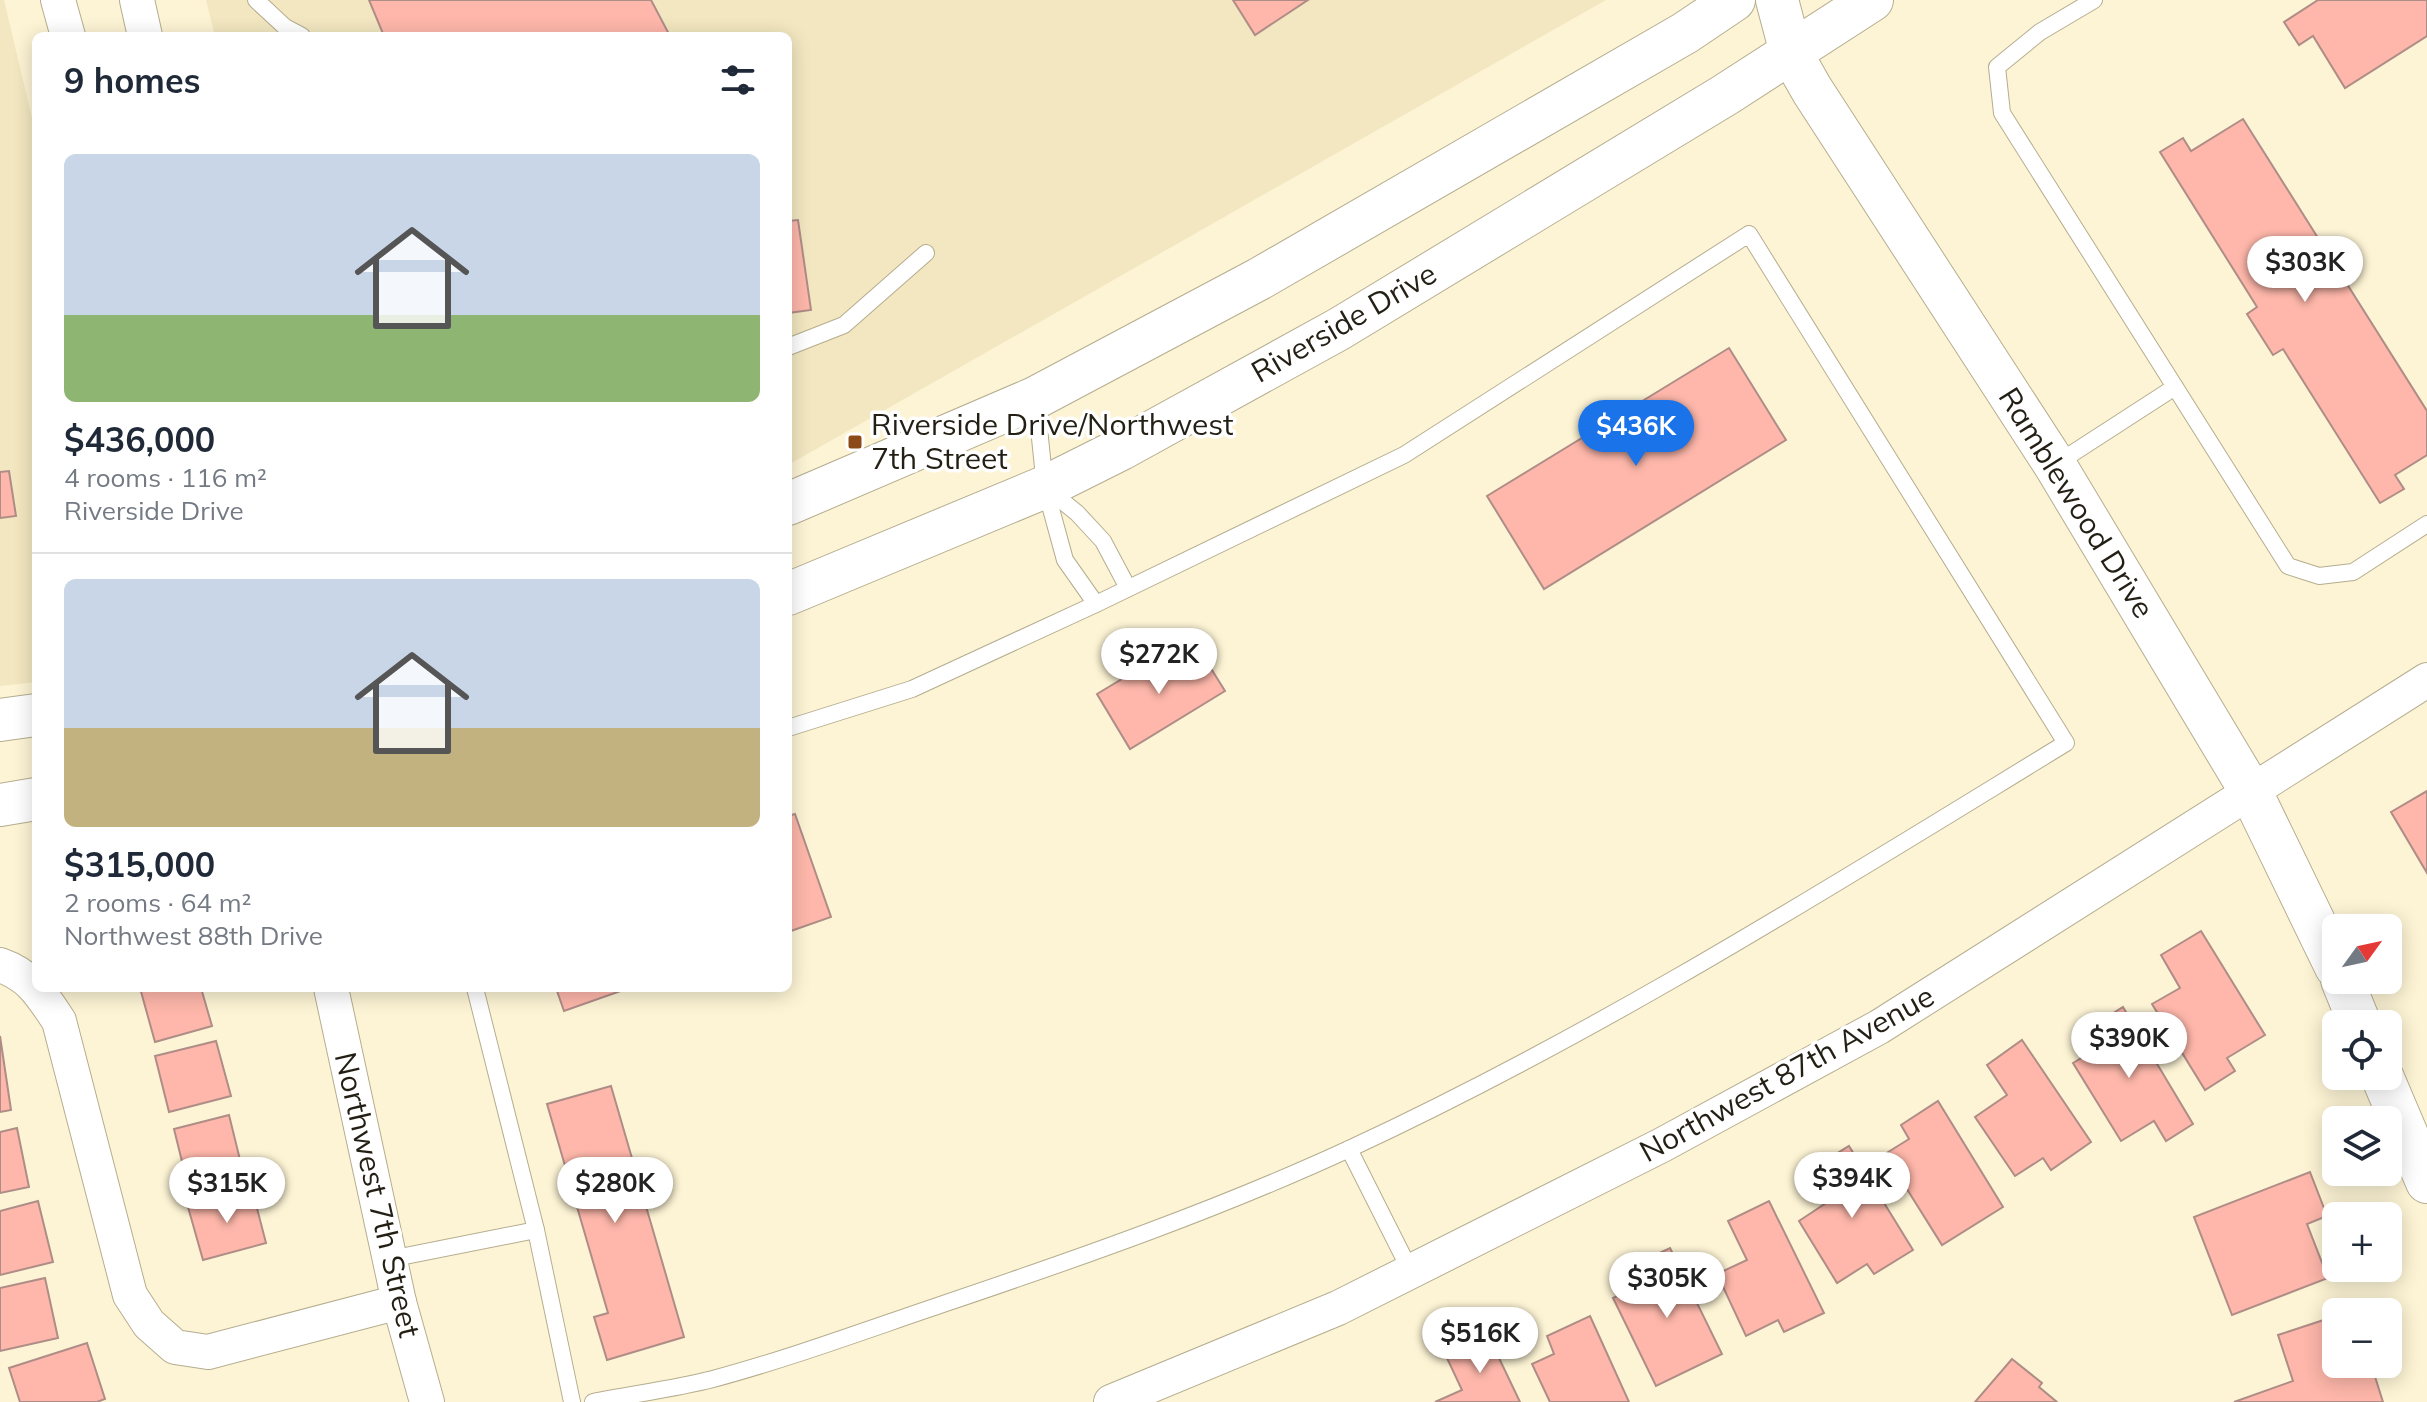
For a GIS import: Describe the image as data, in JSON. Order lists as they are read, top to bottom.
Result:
{
  "streets": {
    "street": [
      "Riverside Drive",
      "Ramblewood Drive",
      "Northwest 87th Avenue",
      "Northwest 7th Street"
    ]
  },
  "crossings": [
    ["Riverside Drive", "Ramblewood Drive"],
    ["Ramblewood Drive", "Northwest 87th Avenue"]
  ],
  "places": {
    "transit": ["Riverside Drive/Northwest 7th Street"]
  },
  "north": "top right",
  "page": {
    "heading": "9 homes",
    "list": [
      {
        "name": "$436,000",
        "note": "4 rooms · 116 m² · Riverside Drive"
      },
      {
        "name": "$315,000",
        "note": "2 rooms · 64 m² · Northwest 88th Drive"
      }
    ],
    "price": [
      "$303K",
      "$436K",
      "$272K",
      "$390K",
      "$394K",
      "$315K",
      "$280K",
      "$305K",
      "$516K"
    ],
    "map_buttons": ["+", "−"]
  }
}
